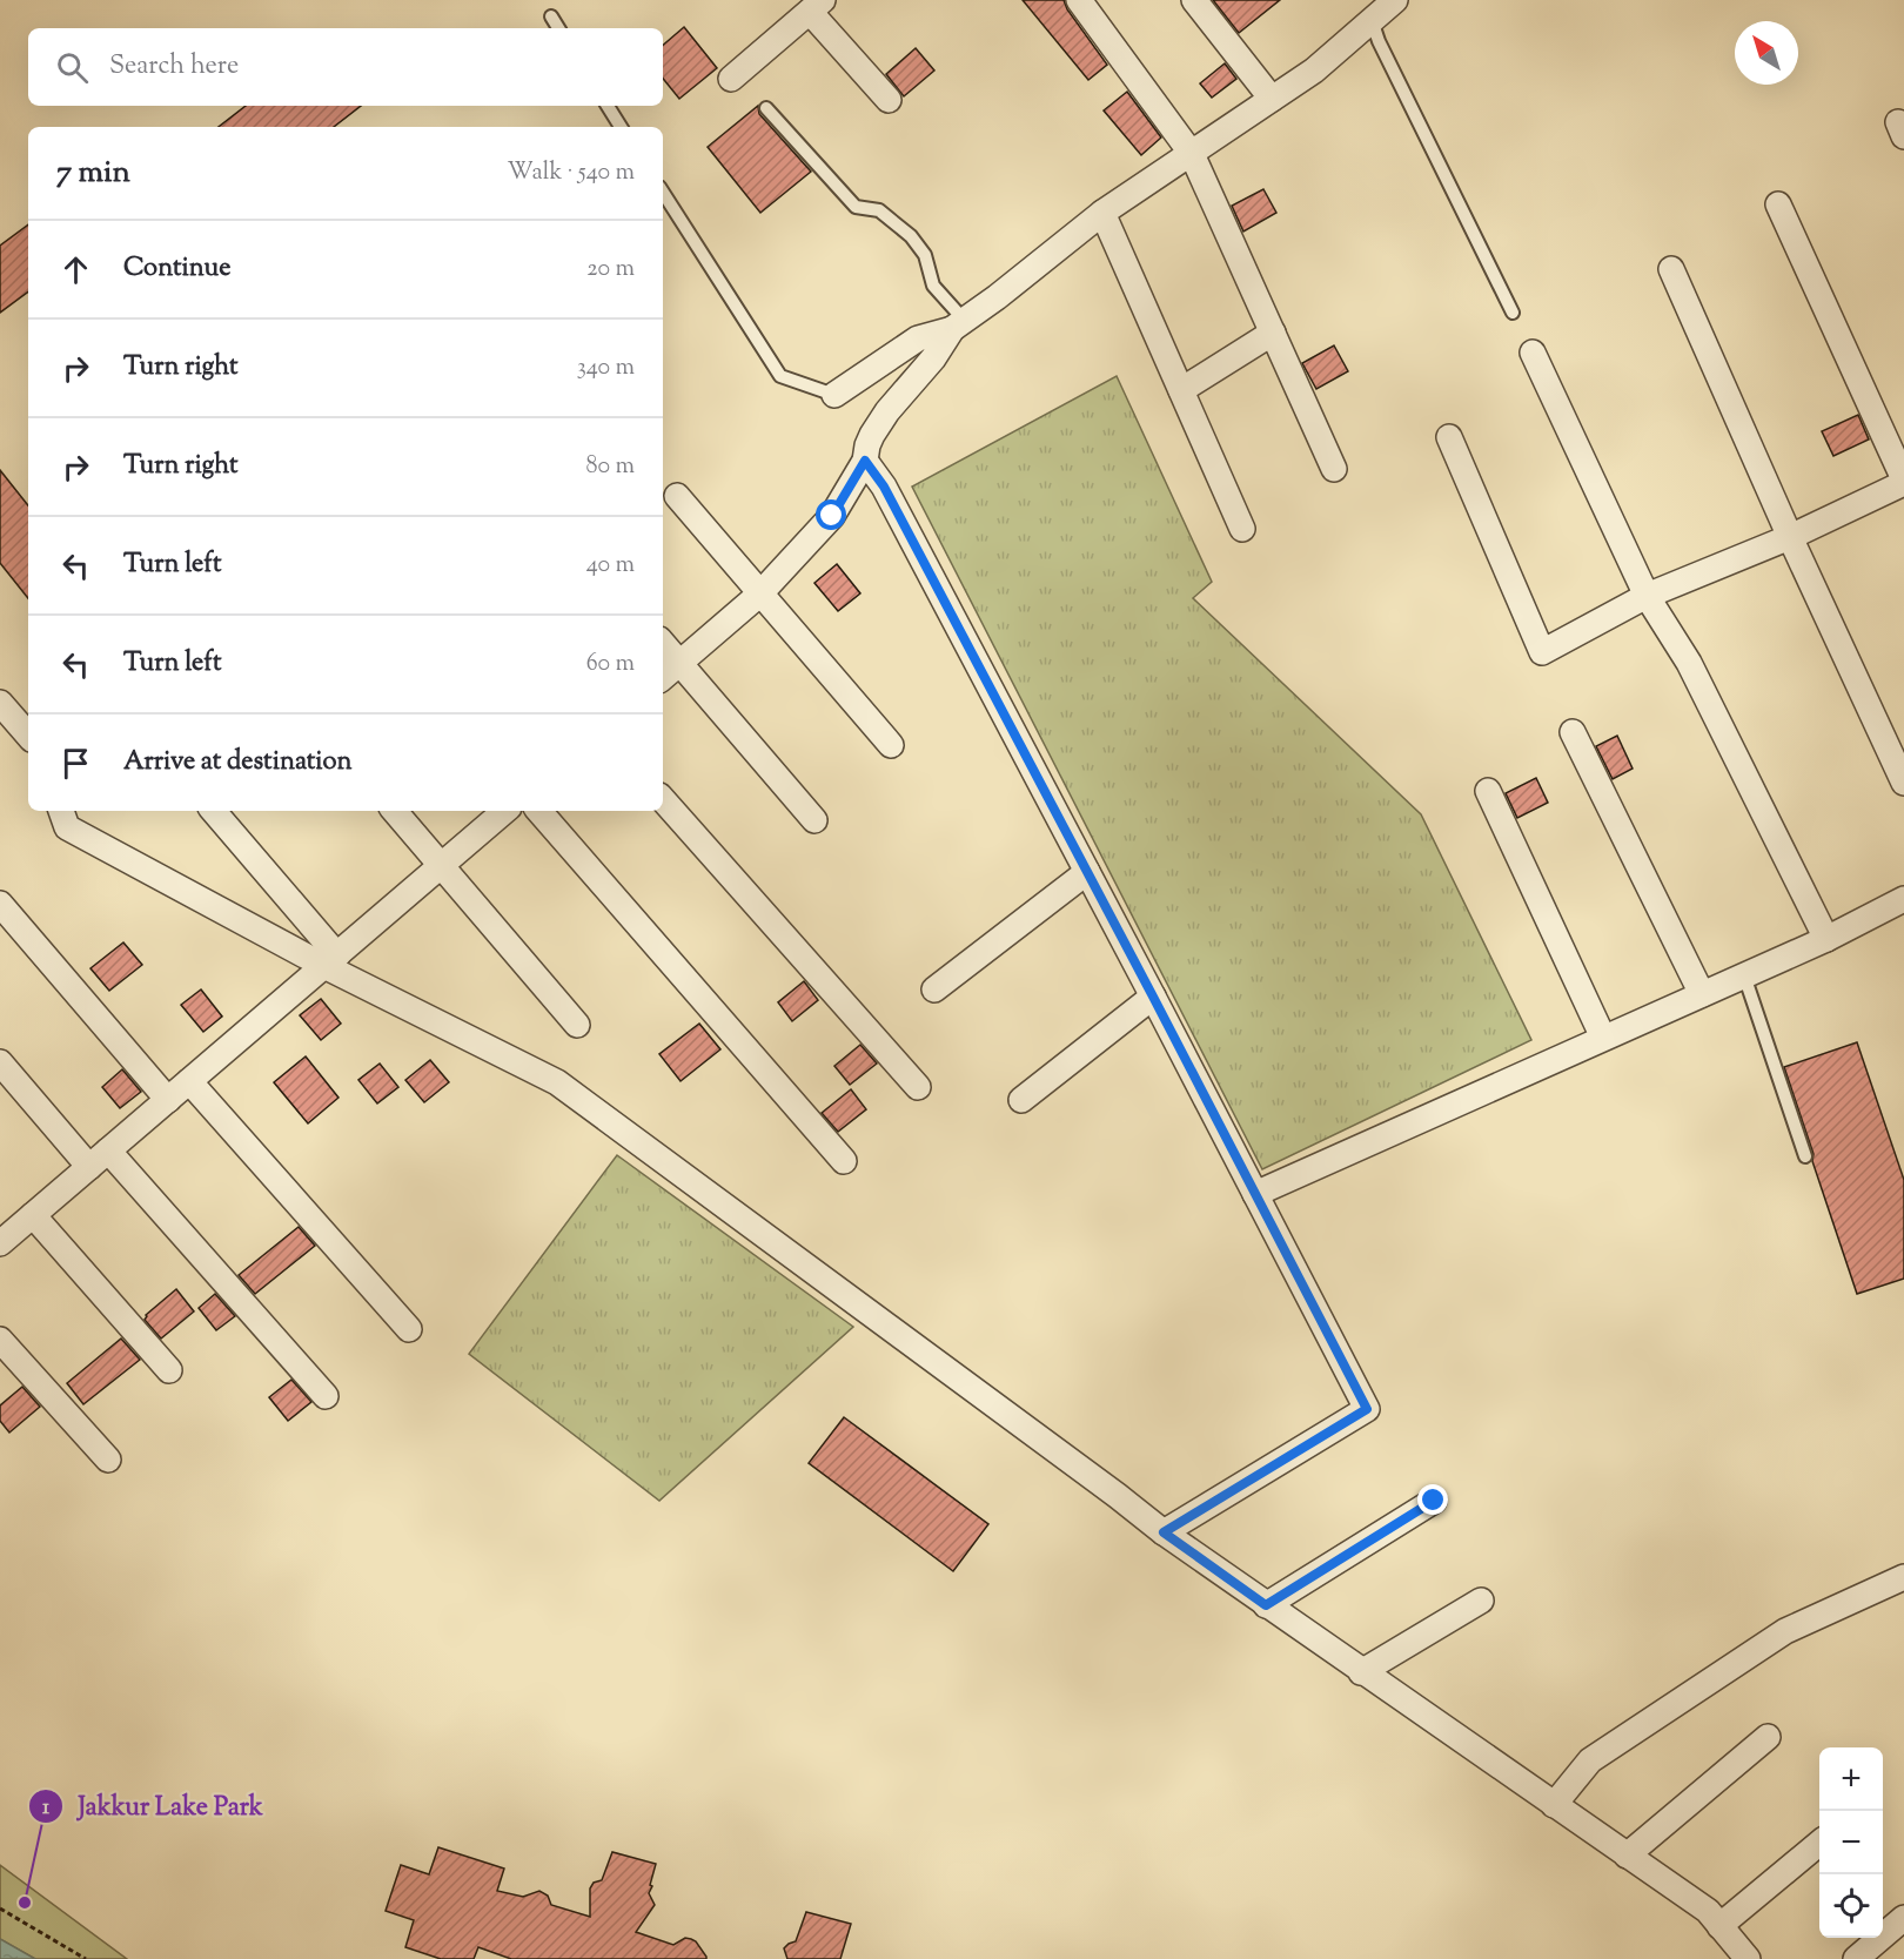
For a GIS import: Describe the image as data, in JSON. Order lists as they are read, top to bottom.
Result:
{
  "places": ["Jakkur Lake Park"],
  "north": "top left",
  "page": {
    "search": "Search here",
    "heading": ["7 min", "Walk · 540 m"],
    "list": [
      ["Continue", "20 m"],
      ["Turn right", "340 m"],
      ["Turn right", "80 m"],
      ["Turn left", "40 m"],
      ["Turn left", "60 m"],
      "Arrive at destination"
    ],
    "map_buttons": ["+", "−"]
  }
}
